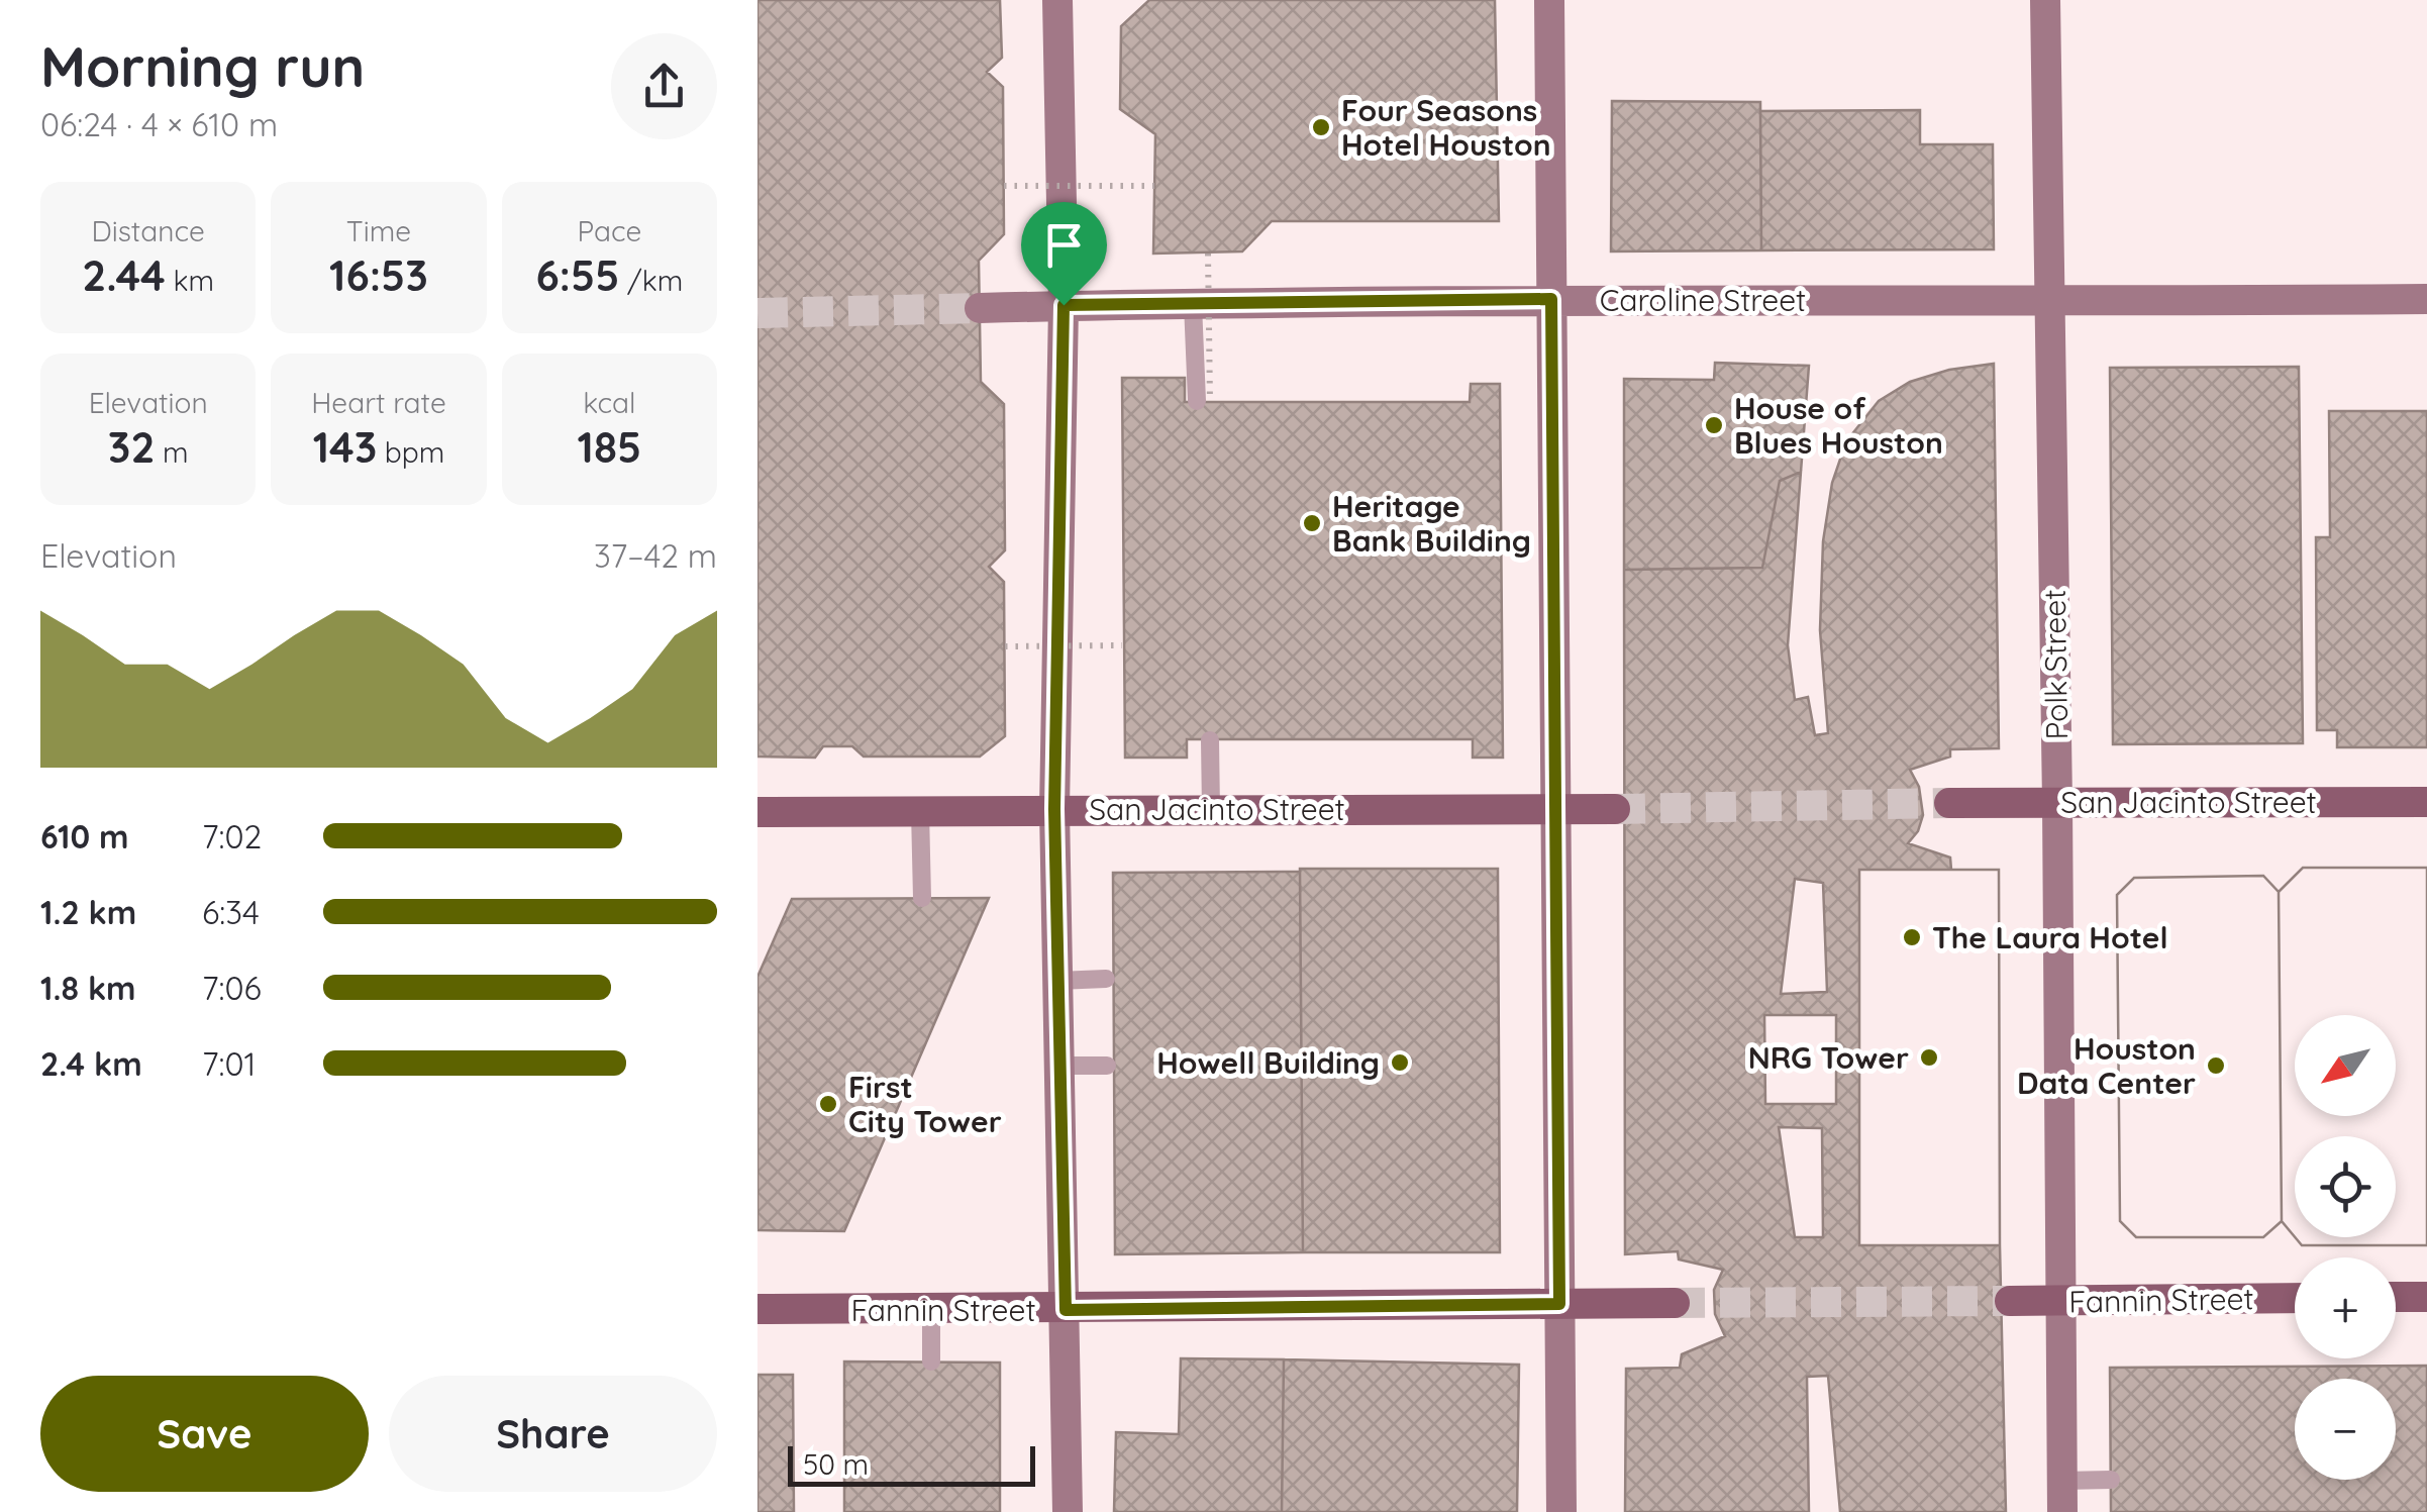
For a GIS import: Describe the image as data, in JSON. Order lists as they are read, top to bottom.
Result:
{
  "streets": {
    "main road": ["San Jacinto Street", "Fannin Street"],
    "street": ["Caroline Street", "Polk Street"]
  },
  "crossings": [
    ["Caroline Street", "Polk Street"],
    ["Polk Street", "San Jacinto Street"],
    ["Polk Street", "Fannin Street"]
  ],
  "places": [
    "Four Seasons Hotel Houston",
    "House of Blues Houston",
    "Heritage Bank Building",
    "The Laura Hotel",
    "NRG Tower",
    "Howell Building",
    "Houston Data Center",
    "First City Tower"
  ],
  "scale_bar": "50 m",
  "north": "bottom left",
  "page": {
    "heading": ["Morning run", "06:24 · 4 × 610 m"],
    "stats": [
      ["Distance", "2.44 km"],
      ["Time", "16:53"],
      ["Pace", "6:55 /km"],
      ["Elevation", "32 m"],
      ["Heart rate", "143 bpm"],
      ["kcal", "185"]
    ],
    "chart": ["Elevation", "37–42 m"],
    "list": [
      {
        "name": "610 m",
        "note": "7:02"
      },
      {
        "name": "1.2 km",
        "note": "6:34"
      },
      {
        "name": "1.8 km",
        "note": "7:06"
      },
      {
        "name": "2.4 km",
        "note": "7:01"
      }
    ],
    "map_buttons": ["+", "−"],
    "buttons": ["Save", "Share"],
    "scale": "50 m"
  }
}
